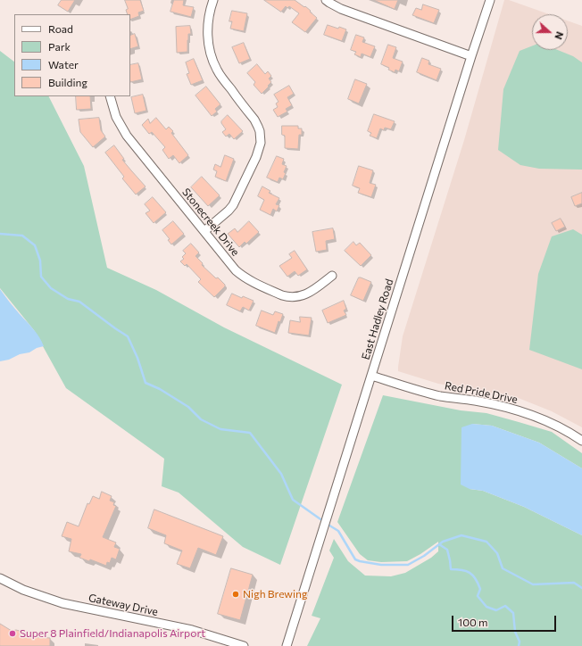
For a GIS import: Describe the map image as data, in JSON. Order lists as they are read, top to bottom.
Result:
{
  "streets": {
    "street": [
      "Stonecreek Drive",
      "East Hadley Road",
      "Red Pride Drive",
      "Gateway Drive"
    ]
  },
  "crossings": [
    ["East Hadley Road", "Red Pride Drive"]
  ],
  "places": ["Nigh Brewing", "Super 8 Plainfield/Indianapolis Airport"],
  "legend": [
    "Road",
    "Park",
    "Water",
    "Building"
  ],
  "scale_bar": "100 m",
  "north": "right"
}
